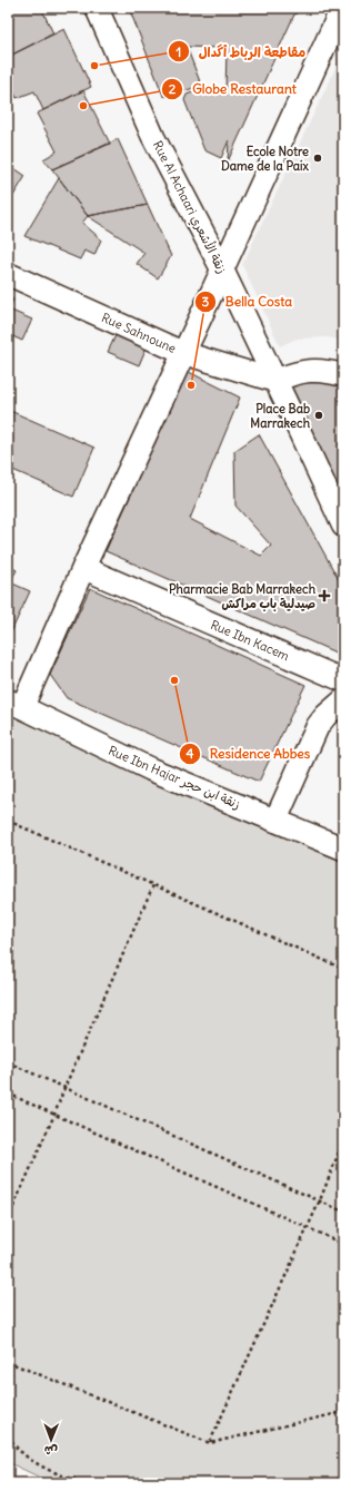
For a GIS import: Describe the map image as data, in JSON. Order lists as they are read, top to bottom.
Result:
{
  "streets": {
    "street": [
      "Rue Al Achaari زنقة الأشعري",
      "Rue Sahnoune",
      "Rue Ibn Kacem",
      "Rue Ibn Hajar زنقة ابن حجر"
    ]
  },
  "crossings": [
    ["Rue Al Achaari زنقة الأشعري", "Rue Sahnoune"]
  ],
  "places": {
    "other": [
      "مقاطعة الرباط أگدال",
      "Globe Restaurant",
      "Ecole Notre Dame de la Paix",
      "Bella Costa",
      "Place Bab Marrakech",
      "Residence Abbes"
    ],
    "health": ["Pharmacie Bab Marrakech صيدلية باب مراكش"]
  },
  "north": "bottom"
}
